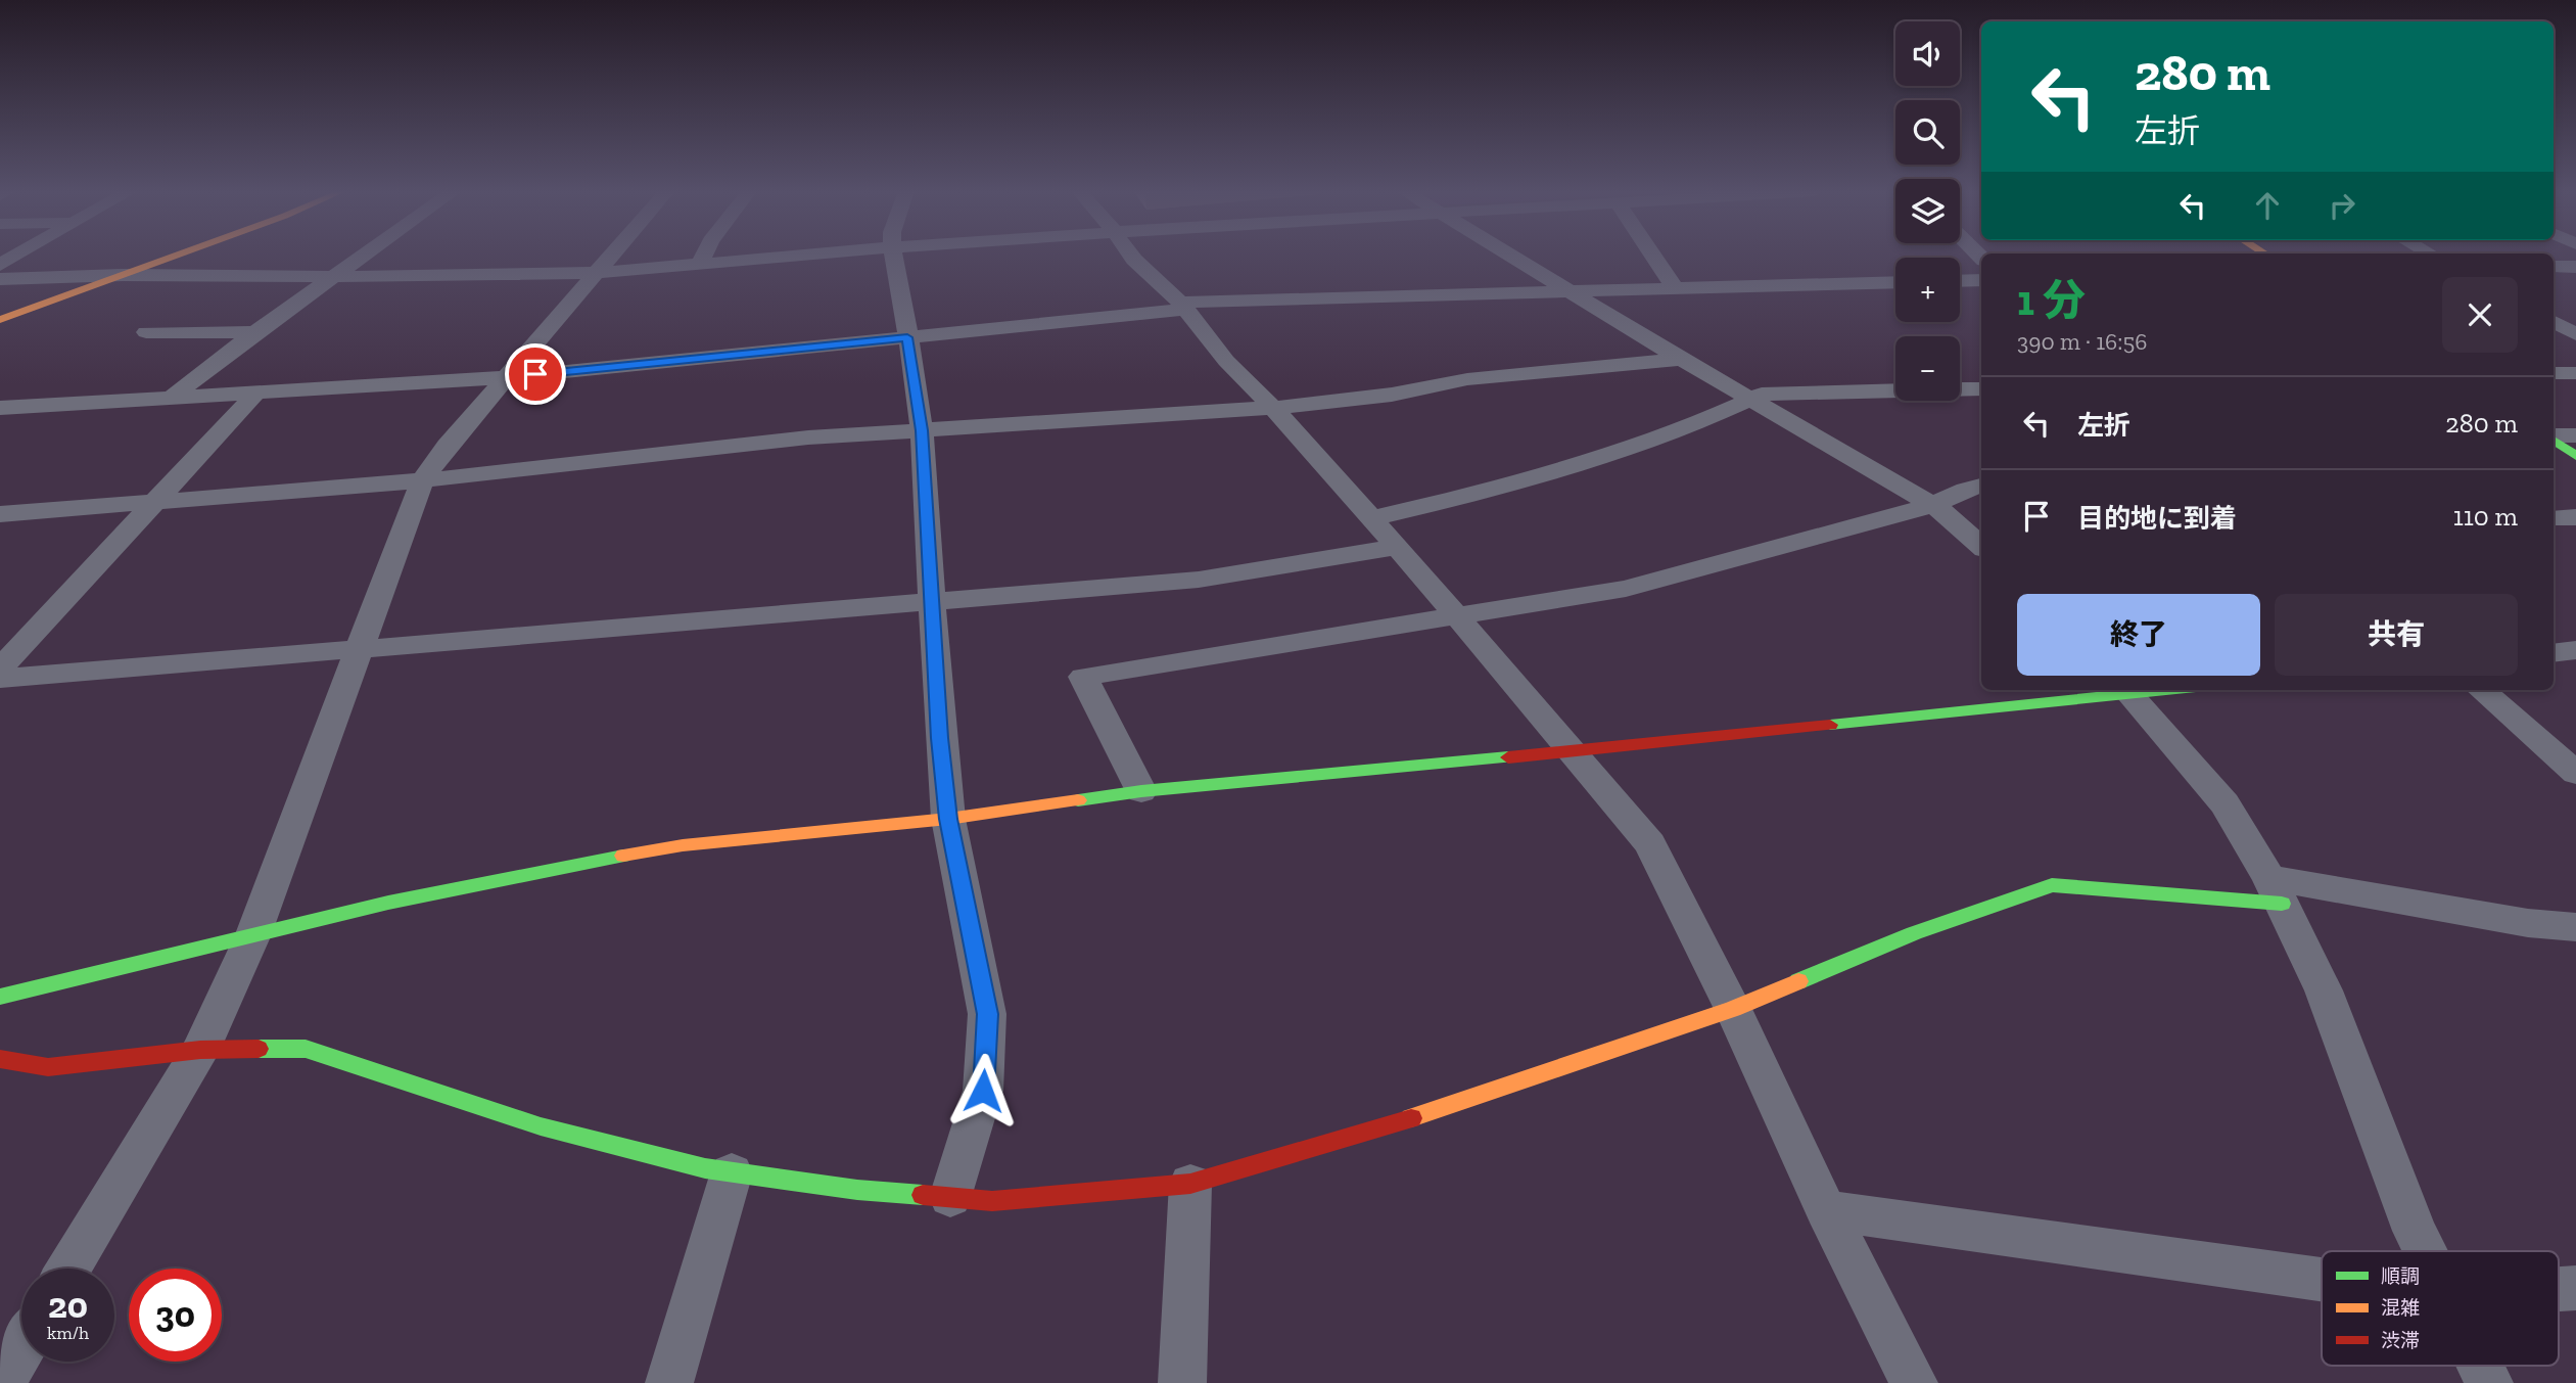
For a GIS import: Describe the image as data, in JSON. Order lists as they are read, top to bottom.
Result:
{
  "legend": ["順調", "混雑", "渋滞"],
  "page": {
    "map_buttons": ["+", "−"],
    "turn": ["280 m", "左折"],
    "heading": ["1 分", "390 m · 16:56"],
    "list": [
      {
        "name": "左折",
        "value": "280 m"
      },
      {
        "name": "目的地に到着",
        "value": "110 m"
      }
    ],
    "buttons": ["終了", "共有"],
    "speed": "20 km/h",
    "limit": "30"
  }
}
